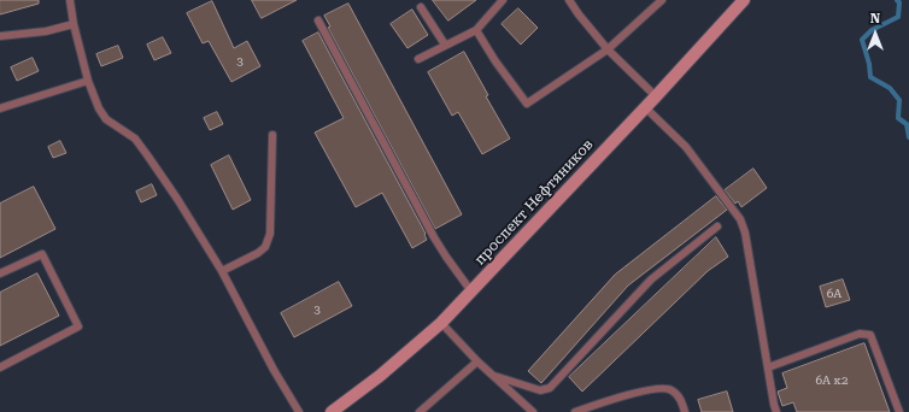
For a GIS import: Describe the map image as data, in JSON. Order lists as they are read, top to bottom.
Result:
{
  "streets": {
    "main road": ["проспект Нефтяников"]
  },
  "house_numbers": [
    "3",
    "6А",
    "3",
    "6А к2"
  ],
  "north": "top"
}
